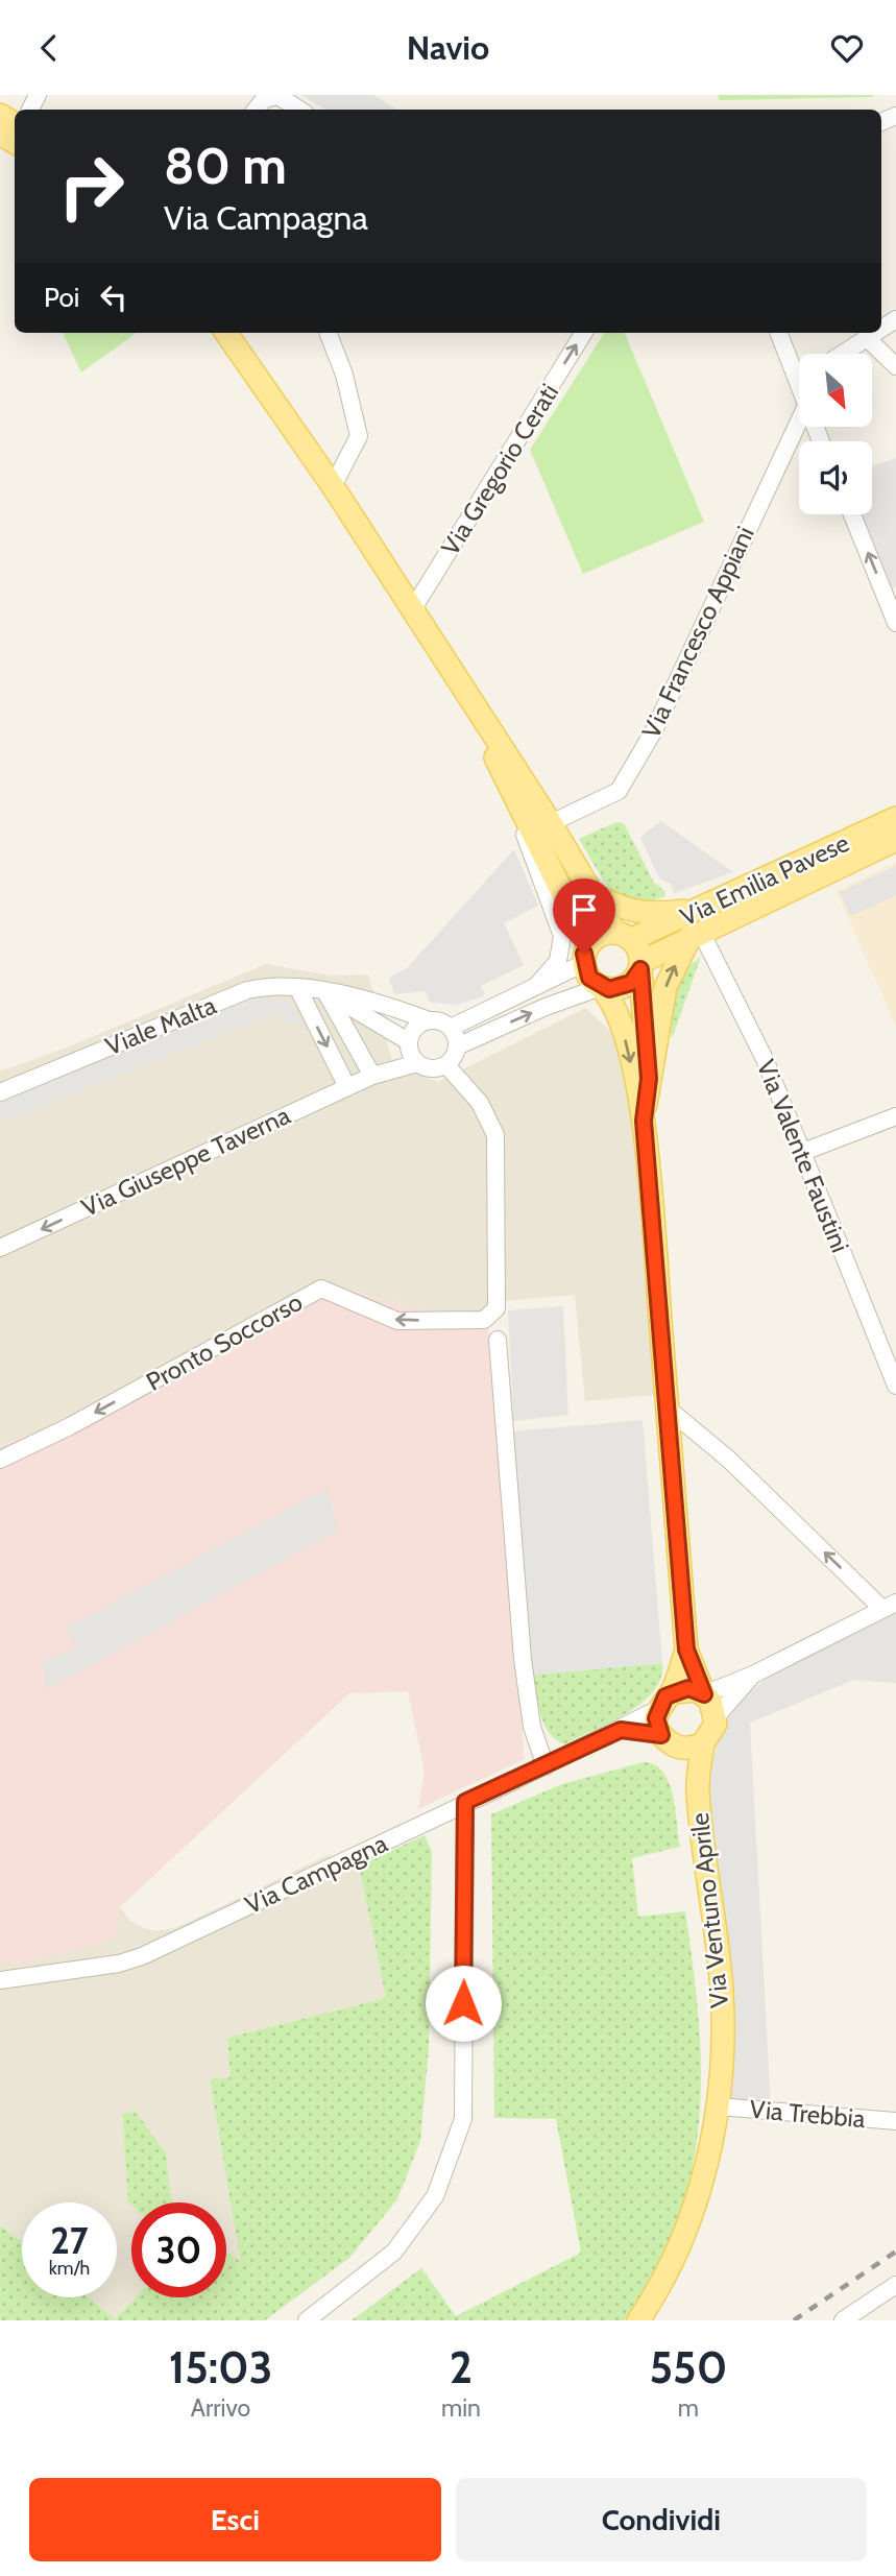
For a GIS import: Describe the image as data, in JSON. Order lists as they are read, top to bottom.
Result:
{
  "streets": {
    "main road": ["Via Emilia Pavese", "Via Ventuno Aprile"],
    "street": [
      "Via Gregorio Cerati",
      "Via Francesco Appiani",
      "Viale Malta",
      "Via Valente Faustini",
      "Via Giuseppe Taverna",
      "Pronto Soccorso",
      "Via Campagna",
      "Via Trebbia"
    ]
  },
  "crossings": [
    ["Via Emilia Pavese", "Via Valente Faustini"],
    ["Via Emilia Pavese", "Via Ventuno Aprile"],
    ["Viale Malta", "Via Giuseppe Taverna"],
    ["Viale Malta", "Pronto Soccorso"],
    ["Via Giuseppe Taverna", "Pronto Soccorso"],
    ["Via Campagna", "Via Ventuno Aprile"],
    ["Via Ventuno Aprile", "Via Trebbia"]
  ],
  "one_way": ["Via Gregorio Cerati", "Via Giuseppe Taverna"],
  "north": "bottom right",
  "page": {
    "header": "Navio",
    "turn": ["80 m", "Via Campagna"],
    "then": "Poi",
    "speed": "27 km/h",
    "limit": "30",
    "eta": [
      "15:03",
      "Arrivo",
      "2",
      "min",
      "550",
      "m"
    ],
    "buttons": ["Esci", "Condividi"]
  }
}
